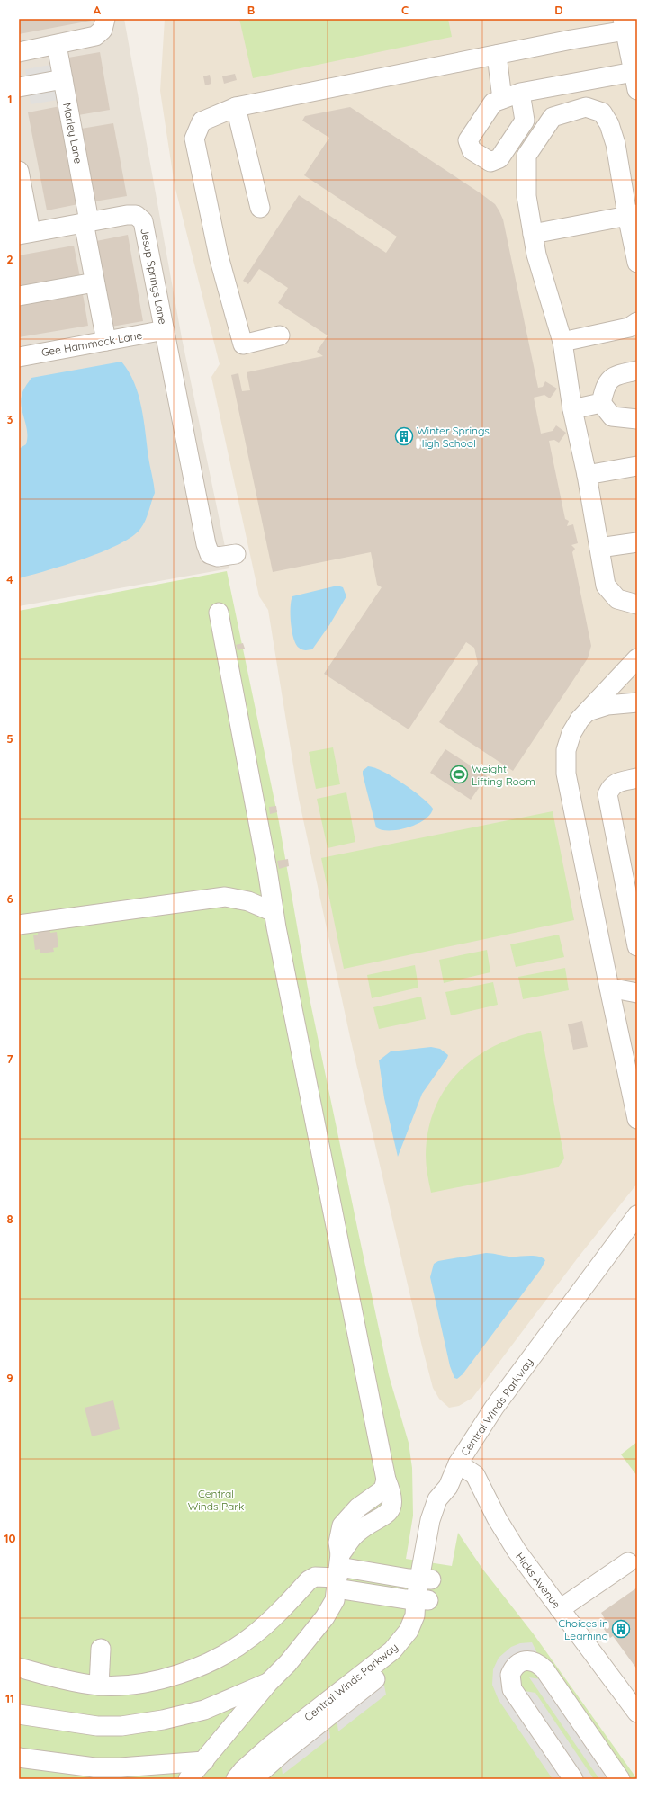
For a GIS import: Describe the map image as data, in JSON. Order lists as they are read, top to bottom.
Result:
{
  "streets": {
    "street": [
      "Marley Lane",
      "Jesup Springs Lane",
      "Gee Hammock Lane",
      "Central Winds Parkway",
      "Hicks Avenue"
    ]
  },
  "crossings": [
    ["Marley Lane", "Jesup Springs Lane"],
    ["Marley Lane", "Gee Hammock Lane"],
    ["Jesup Springs Lane", "Gee Hammock Lane"],
    ["Central Winds Parkway", "Hicks Avenue"]
  ],
  "parks": ["Central Winds Park"],
  "places": {
    "building": ["Winter Springs High School", "Choices in Learning"],
    "sports": ["Weight Lifting Room"]
  },
  "grid": {
    "columns": [
      "A",
      "B",
      "C",
      "D"
    ],
    "rows": [
      "1",
      "2",
      "3",
      "4",
      "5",
      "6",
      "7",
      "8",
      "9",
      "10",
      "11"
    ]
  }
}
